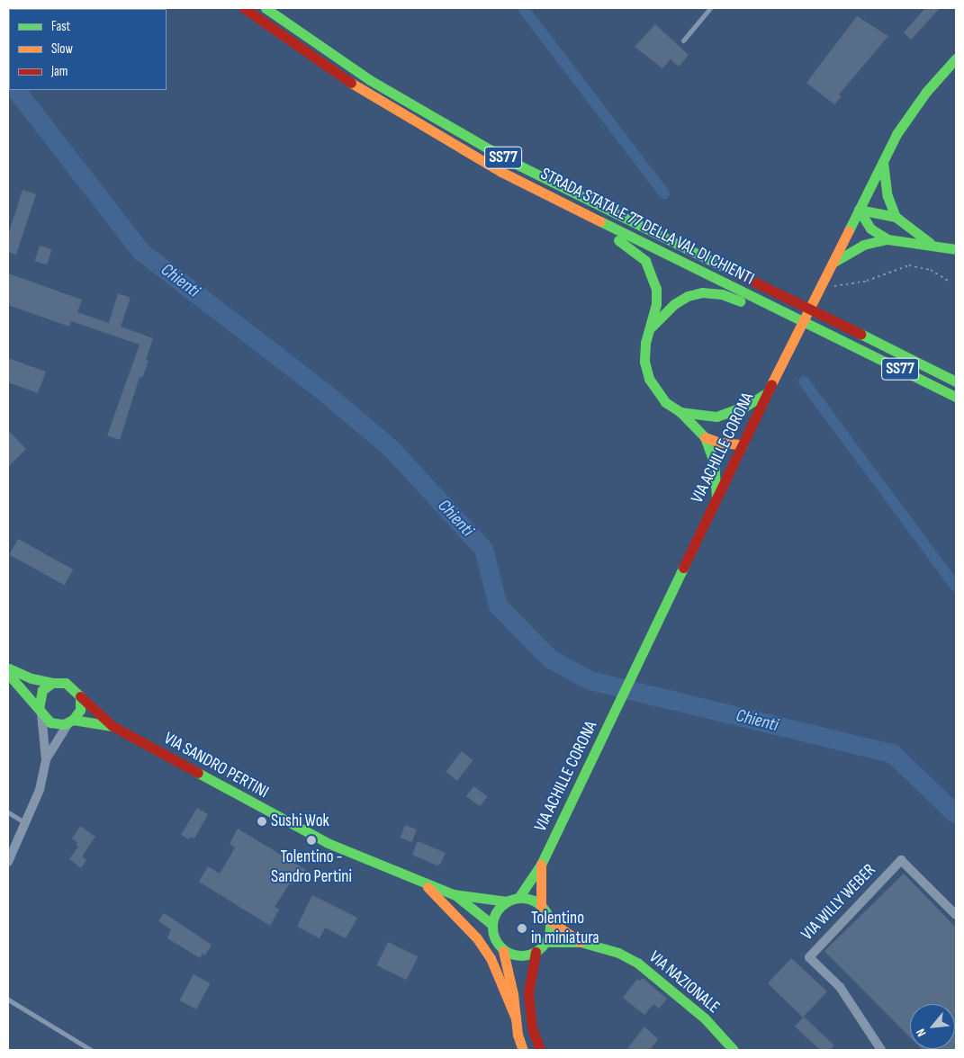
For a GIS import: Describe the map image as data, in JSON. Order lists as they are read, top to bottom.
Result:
{
  "streets": {
    "main road": [
      "SS77",
      "STRADA STATALE 77 DELLA VAL DI CHIENTI",
      "VIA ACHILLE CORONA",
      "VIA SANDRO PERTINI",
      "VIA NAZIONALE"
    ],
    "street": ["VIA WILLY WEBER"]
  },
  "crossings": [
    ["VIA ACHILLE CORONA", "VIA SANDRO PERTINI"],
    ["VIA ACHILLE CORONA", "VIA NAZIONALE"],
    ["VIA SANDRO PERTINI", "VIA NAZIONALE"]
  ],
  "water": ["Chienti"],
  "places": ["Sushi Wok", "Tolentino - Sandro Pertini", "Tolentino in miniatura"],
  "legend": ["Fast", "Slow", "Jam"],
  "north": "bottom left"
}
